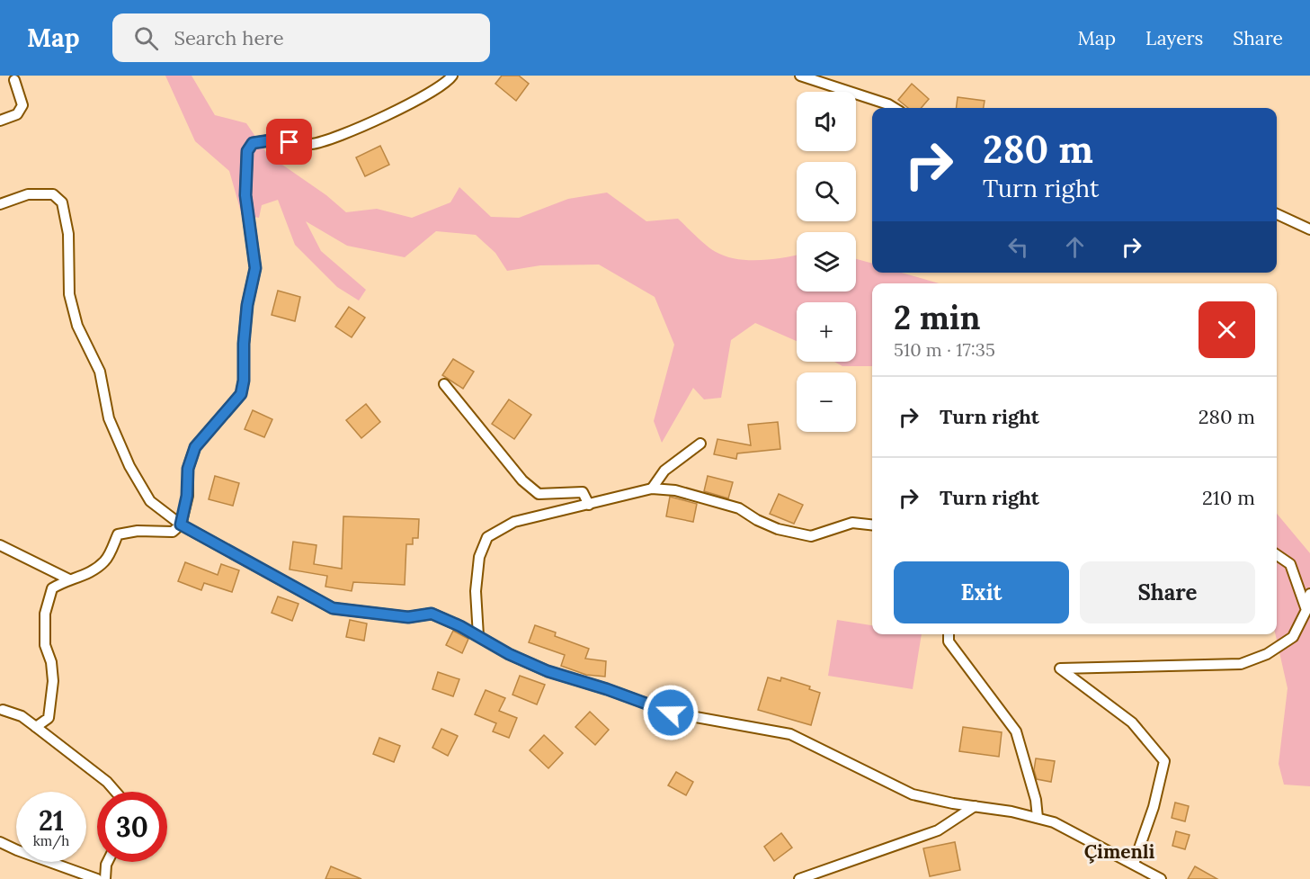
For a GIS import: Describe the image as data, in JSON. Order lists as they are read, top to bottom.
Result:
{
  "districts": ["Çimenli"],
  "page": {
    "header": "Map",
    "search": "Search here",
    "nav": ["Map", "Layers", "Share"],
    "map_buttons": ["+", "−"],
    "turn": ["280 m", "Turn right"],
    "heading": ["2 min", "510 m · 17:35"],
    "list": [
      {
        "name": "Turn right",
        "value": "280 m"
      },
      {
        "name": "Turn right",
        "value": "210 m"
      }
    ],
    "buttons": ["Exit", "Share"],
    "speed": "21 km/h",
    "limit": "30"
  }
}
